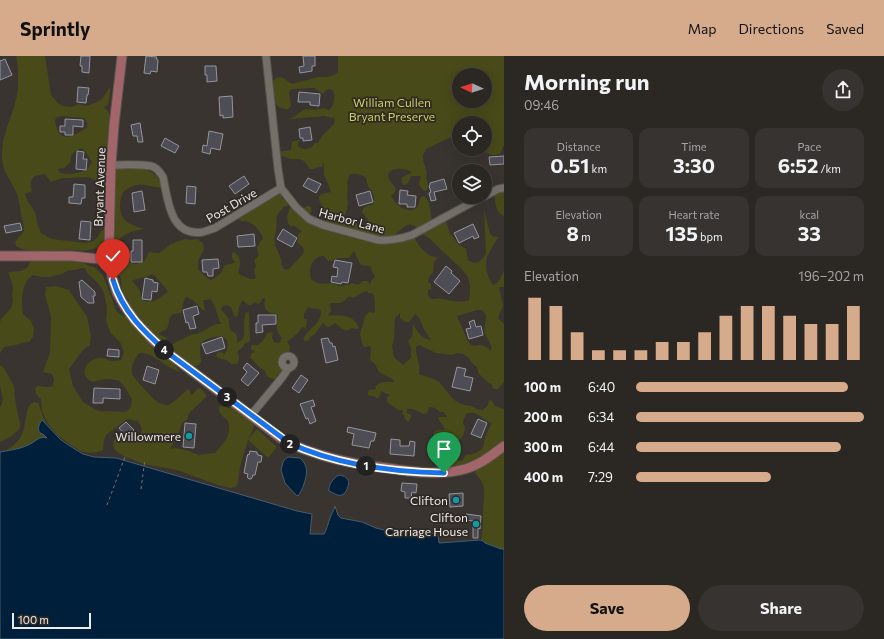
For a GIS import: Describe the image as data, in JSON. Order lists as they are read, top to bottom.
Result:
{
  "streets": {
    "main road": ["Bryant Avenue"],
    "street": ["Post Drive", "Harbor Lane"]
  },
  "crossings": [
    ["Bryant Avenue", "Post Drive"],
    ["Post Drive", "Harbor Lane"]
  ],
  "parks": ["William Cullen Bryant Preserve"],
  "places": ["Willowmere", "Clifton", "Clifton Carriage House"],
  "scale_bar": "100 m",
  "north": "left",
  "page": {
    "header": "Sprintly",
    "nav": ["Map", "Directions", "Saved"],
    "heading": ["Morning run", "09:46"],
    "stats": [
      ["Distance", "0.51 km"],
      ["Time", "3:30"],
      ["Pace", "6:52 /km"],
      ["Elevation", "8 m"],
      ["Heart rate", "135 bpm"],
      ["kcal", "33"]
    ],
    "chart": ["Elevation", "196–202 m"],
    "pins": [
      "4",
      "3",
      "2",
      "1"
    ],
    "list": [
      {
        "name": "100 m",
        "note": "6:40"
      },
      {
        "name": "200 m",
        "note": "6:34"
      },
      {
        "name": "300 m",
        "note": "6:44"
      },
      {
        "name": "400 m",
        "note": "7:29"
      }
    ],
    "buttons": ["Save", "Share"],
    "scale": "100 m"
  }
}
